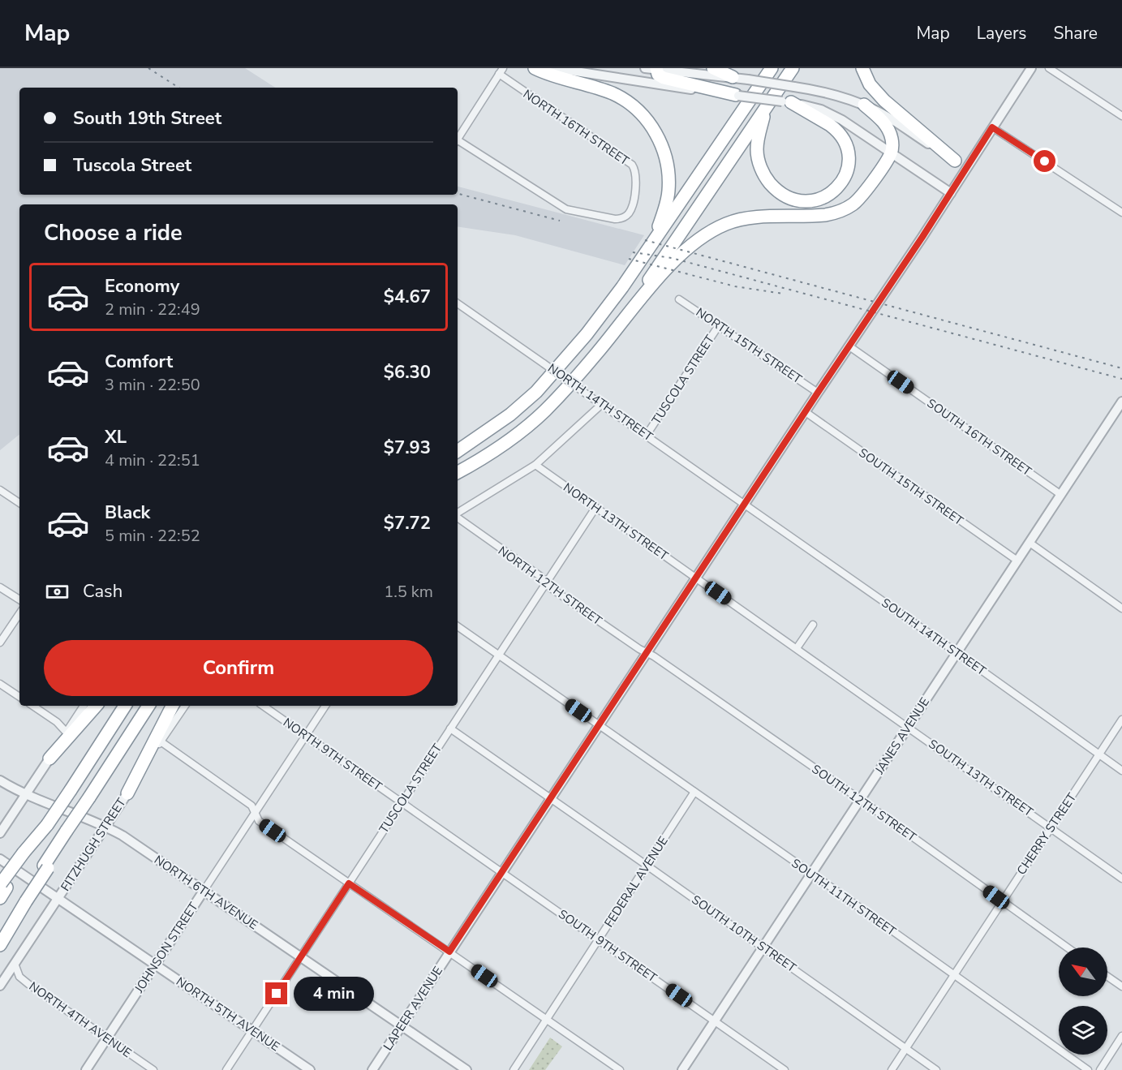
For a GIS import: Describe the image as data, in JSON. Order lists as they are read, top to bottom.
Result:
{
  "streets": {
    "street": [
      "NORTH 16TH STREET",
      "NORTH 15TH STREET",
      "TUSCOLA STREET",
      "NORTH 14TH STREET",
      "SOUTH 16TH STREET",
      "SOUTH 15TH STREET",
      "NORTH 13TH STREET",
      "NORTH 12TH STREET",
      "SOUTH 14TH STREET",
      "JANES AVENUE",
      "NORTH 9TH STREET",
      "SOUTH 13TH STREET",
      "SOUTH 12TH STREET",
      "CHERRY STREET",
      "FITZHUGH STREET",
      "FEDERAL AVENUE",
      "NORTH 6TH AVENUE",
      "SOUTH 11TH STREET",
      "SOUTH 10TH STREET",
      "SOUTH 9TH STREET",
      "JOHNSON STREET",
      "LAPEER AVENUE",
      "NORTH 5TH AVENUE",
      "NORTH 4TH AVENUE"
    ]
  },
  "crossings": [
    ["NORTH 15TH STREET", "TUSCOLA STREET"],
    ["NORTH 15TH STREET", "LAPEER AVENUE"],
    ["TUSCOLA STREET", "NORTH 14TH STREET"],
    ["TUSCOLA STREET", "NORTH 13TH STREET"],
    ["TUSCOLA STREET", "NORTH 12TH STREET"],
    ["TUSCOLA STREET", "NORTH 9TH STREET"],
    ["TUSCOLA STREET", "NORTH 6TH AVENUE"],
    ["TUSCOLA STREET", "SOUTH 11TH STREET"],
    ["TUSCOLA STREET", "SOUTH 10TH STREET"],
    ["TUSCOLA STREET", "NORTH 5TH AVENUE"],
    ["NORTH 14TH STREET", "SOUTH 14TH STREET"],
    ["NORTH 14TH STREET", "LAPEER AVENUE"],
    ["SOUTH 16TH STREET", "JANES AVENUE"],
    ["SOUTH 16TH STREET", "LAPEER AVENUE"],
    ["SOUTH 15TH STREET", "JANES AVENUE"],
    ["SOUTH 15TH STREET", "LAPEER AVENUE"],
    ["NORTH 13TH STREET", "SOUTH 13TH STREET"],
    ["NORTH 13TH STREET", "LAPEER AVENUE"],
    ["NORTH 12TH STREET", "SOUTH 12TH STREET"],
    ["NORTH 12TH STREET", "LAPEER AVENUE"],
    ["SOUTH 14TH STREET", "JANES AVENUE"],
    ["SOUTH 14TH STREET", "CHERRY STREET"],
    ["SOUTH 14TH STREET", "LAPEER AVENUE"],
    ["JANES AVENUE", "SOUTH 13TH STREET"],
    ["JANES AVENUE", "SOUTH 12TH STREET"],
    ["JANES AVENUE", "SOUTH 11TH STREET"],
    ["JANES AVENUE", "SOUTH 10TH STREET"],
    ["JANES AVENUE", "SOUTH 9TH STREET"],
    ["NORTH 9TH STREET", "SOUTH 9TH STREET"],
    ["NORTH 9TH STREET", "JOHNSON STREET"],
    ["NORTH 9TH STREET", "LAPEER AVENUE"],
    ["SOUTH 13TH STREET", "CHERRY STREET"],
    ["SOUTH 13TH STREET", "LAPEER AVENUE"],
    ["SOUTH 12TH STREET", "CHERRY STREET"],
    ["SOUTH 12TH STREET", "LAPEER AVENUE"],
    ["CHERRY STREET", "SOUTH 11TH STREET"],
    ["CHERRY STREET", "SOUTH 10TH STREET"],
    ["FITZHUGH STREET", "NORTH 6TH AVENUE"],
    ["FITZHUGH STREET", "NORTH 5TH AVENUE"],
    ["FITZHUGH STREET", "NORTH 4TH AVENUE"],
    ["FEDERAL AVENUE", "SOUTH 11TH STREET"],
    ["FEDERAL AVENUE", "SOUTH 10TH STREET"],
    ["FEDERAL AVENUE", "SOUTH 9TH STREET"],
    ["NORTH 6TH AVENUE", "JOHNSON STREET"],
    ["NORTH 6TH AVENUE", "LAPEER AVENUE"],
    ["SOUTH 11TH STREET", "LAPEER AVENUE"],
    ["SOUTH 10TH STREET", "LAPEER AVENUE"],
    ["SOUTH 9TH STREET", "LAPEER AVENUE"],
    ["JOHNSON STREET", "NORTH 5TH AVENUE"],
    ["JOHNSON STREET", "NORTH 4TH AVENUE"]
  ],
  "north": "top left",
  "page": {
    "header": "Map",
    "nav": ["Map", "Layers", "Share"],
    "banner": ["South 19th Street", "Tuscola Street"],
    "heading": "Choose a ride",
    "list": [
      {
        "name": "Economy",
        "note": "2 min · 22:49",
        "value": "$4.67"
      },
      {
        "name": "Comfort",
        "note": "3 min · 22:50",
        "value": "$6.30"
      },
      {
        "name": "XL",
        "note": "4 min · 22:51",
        "value": "$7.93"
      },
      {
        "name": "Black",
        "note": "5 min · 22:52",
        "value": "$7.72"
      }
    ],
    "pay": ["Cash", "1.5 km"],
    "buttons": "Confirm",
    "bubble": "4 min"
  }
}
